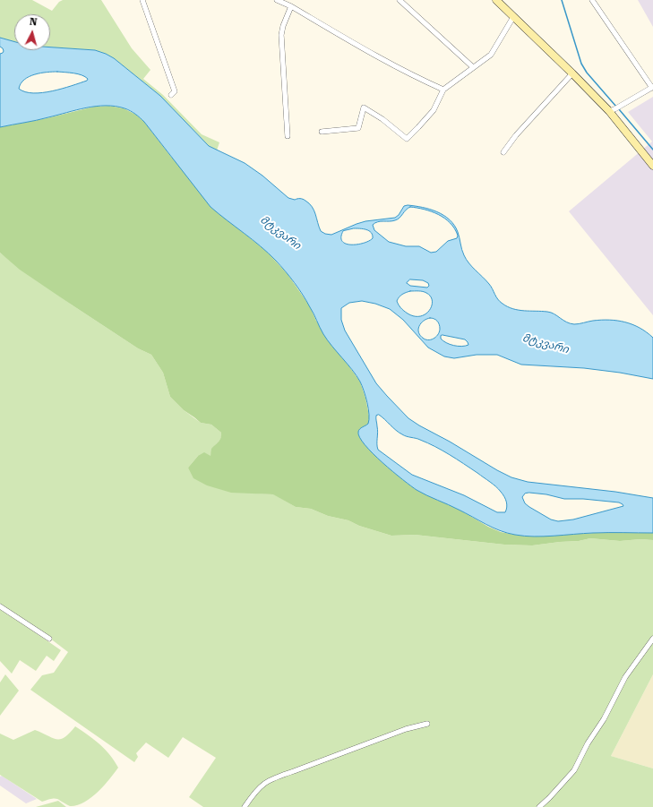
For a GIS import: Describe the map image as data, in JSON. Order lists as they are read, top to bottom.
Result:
{
  "water": ["მტკვარი"],
  "north": "top"
}
